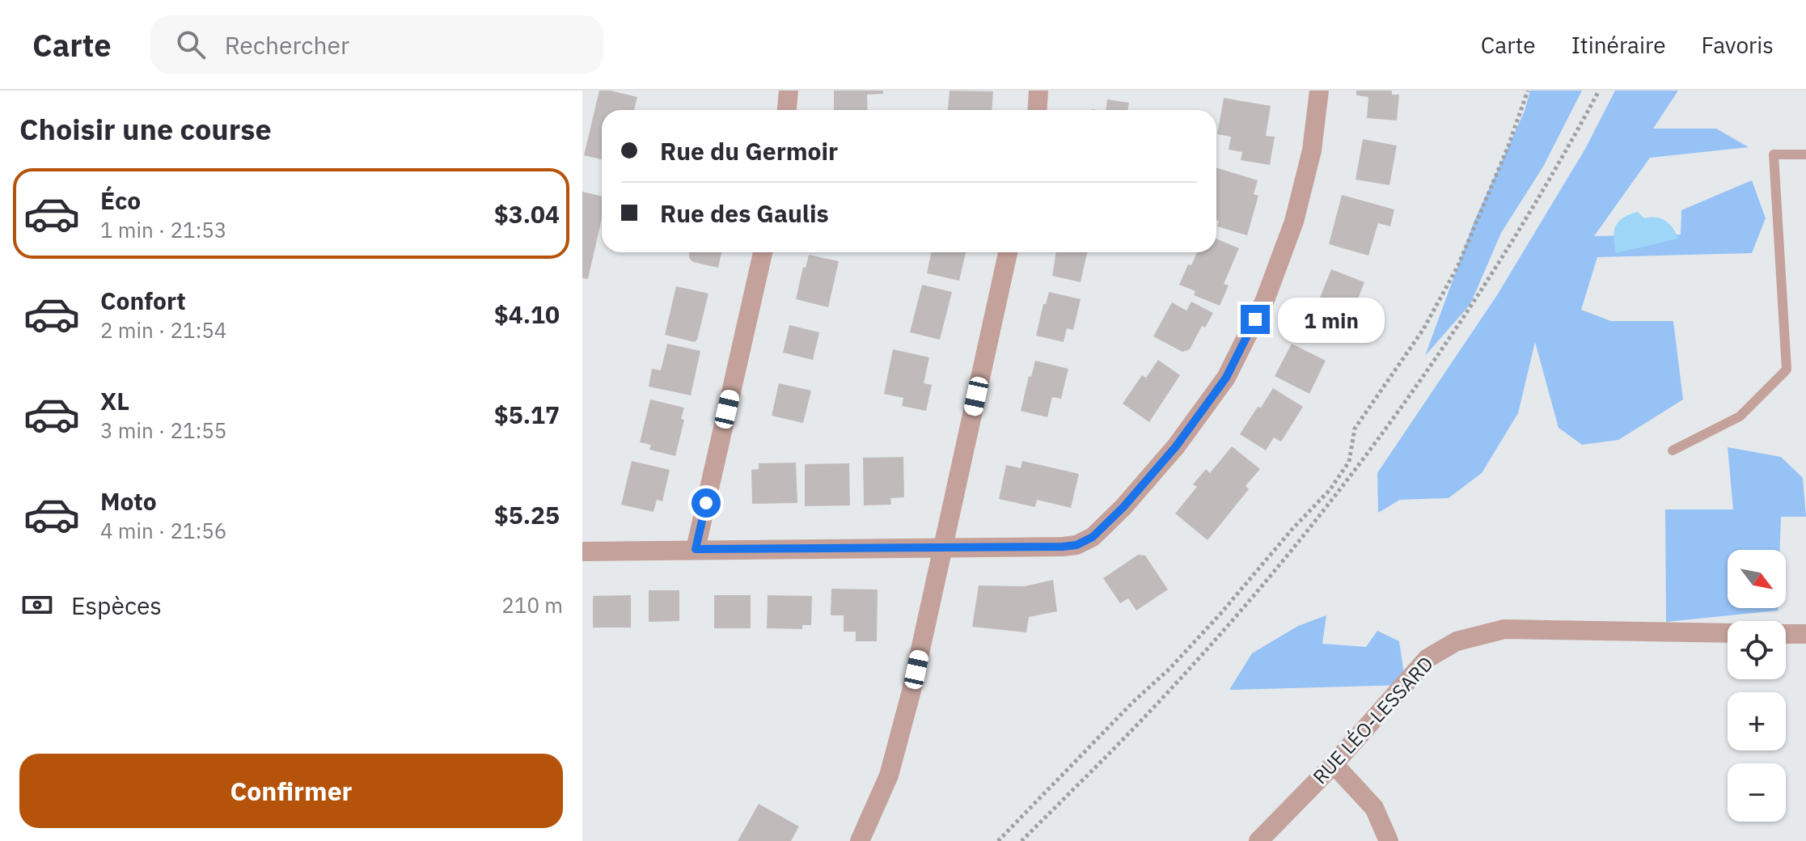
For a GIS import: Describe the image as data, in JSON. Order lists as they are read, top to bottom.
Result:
{
  "streets": {
    "street": ["RUE LÉO-LESSARD"]
  },
  "north": "bottom right",
  "page": {
    "header": "Carte",
    "search": "Rechercher",
    "nav": ["Carte", "Itinéraire", "Favoris"],
    "heading": "Choisir une course",
    "banner": ["Rue du Germoir", "Rue des Gaulis"],
    "list": [
      {
        "name": "Éco",
        "note": "1 min · 21:53",
        "value": "$3.04"
      },
      {
        "name": "Confort",
        "note": "2 min · 21:54",
        "value": "$4.10"
      },
      {
        "name": "XL",
        "note": "3 min · 21:55",
        "value": "$5.17"
      },
      {
        "name": "Moto",
        "note": "4 min · 21:56",
        "value": "$5.25"
      }
    ],
    "bubble": "1 min",
    "map_buttons": ["+", "−"],
    "pay": ["Espèces", "210 m"],
    "buttons": "Confirmer"
  }
}
